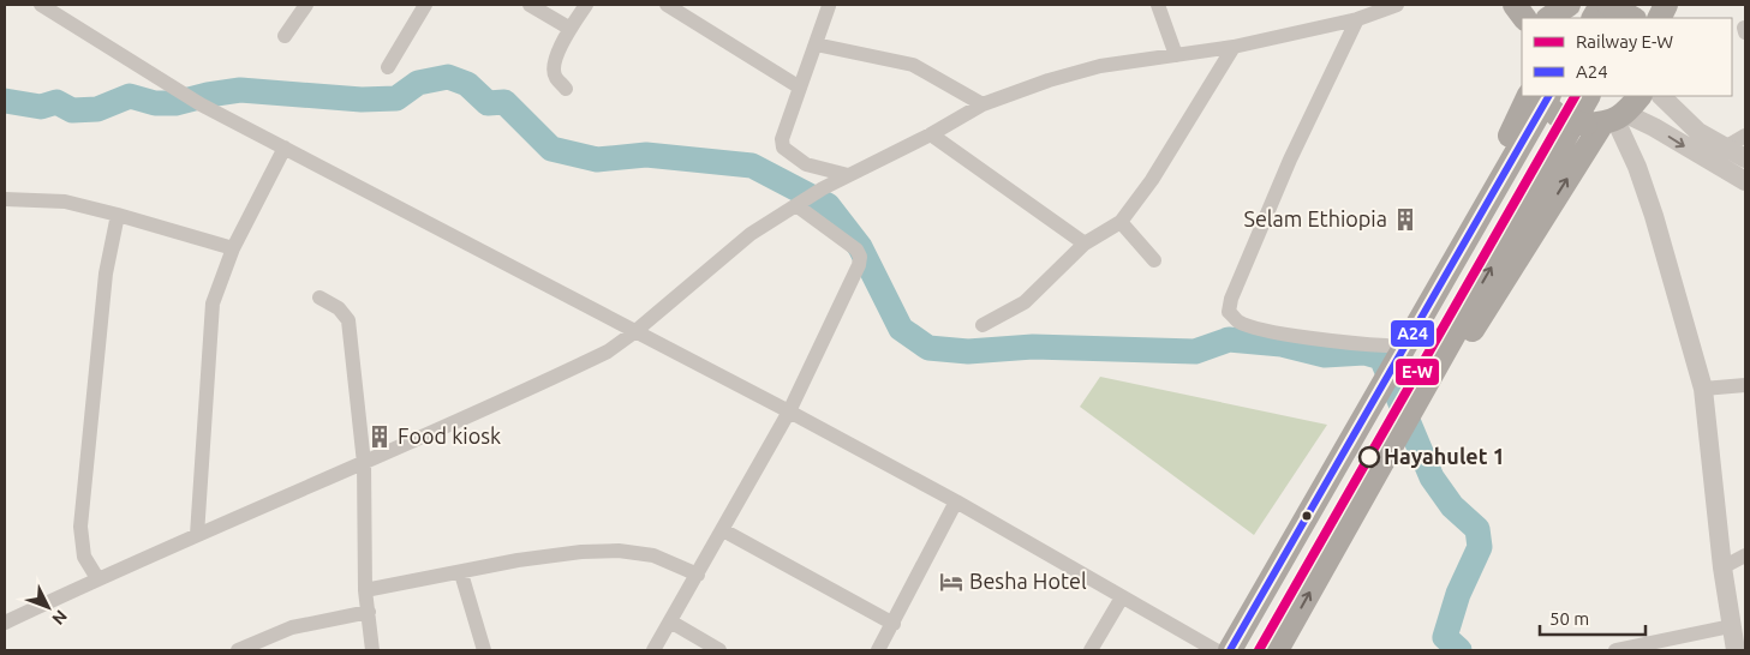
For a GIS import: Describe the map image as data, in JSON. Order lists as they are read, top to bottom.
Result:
{
  "places": {
    "building": ["Selam Ethiopia", "Food kiosk"],
    "other": ["Hayahulet 1"],
    "hotel": ["Besha Hotel"]
  },
  "lines": ["rail line E-W", "transit line A24"],
  "legend": ["Railway E-W", "A24"],
  "scale_bar": "50 m",
  "north": "bottom right"
}
